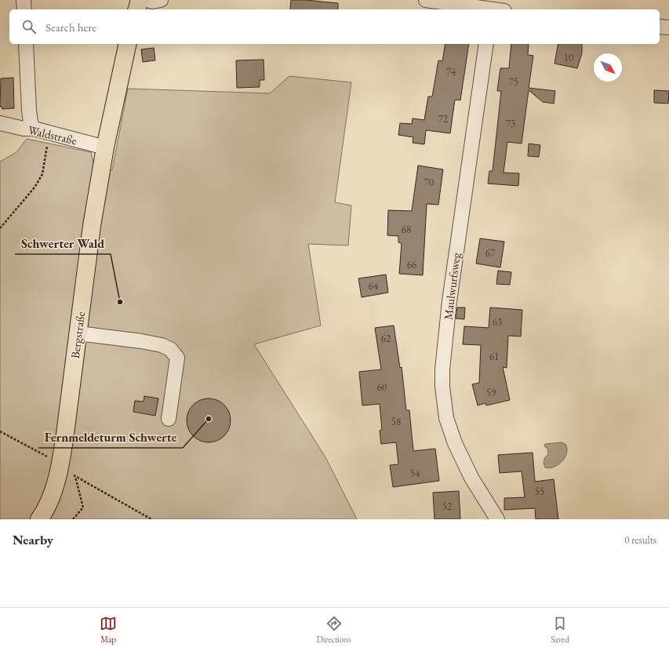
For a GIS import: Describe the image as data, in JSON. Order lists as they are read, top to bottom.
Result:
{
  "streets": {
    "main road": ["Bergstraße"],
    "street": ["Waldstraße", "Maulwurfsweg"]
  },
  "crossings": [
    ["Waldstraße", "Bergstraße"]
  ],
  "places": ["Schwerter Wald", "Fernmeldeturm Schwerte"],
  "house_numbers": [
    "10",
    "74",
    "75",
    "72",
    "73",
    "70",
    "68",
    "67",
    "66",
    "64",
    "63",
    "62",
    "61",
    "60",
    "59",
    "58",
    "54",
    "55",
    "52"
  ],
  "north": "bottom right",
  "page": {
    "search": "Search here",
    "heading": ["Nearby", "0 results"],
    "nav": ["Map", "Directions", "Saved"]
  }
}
